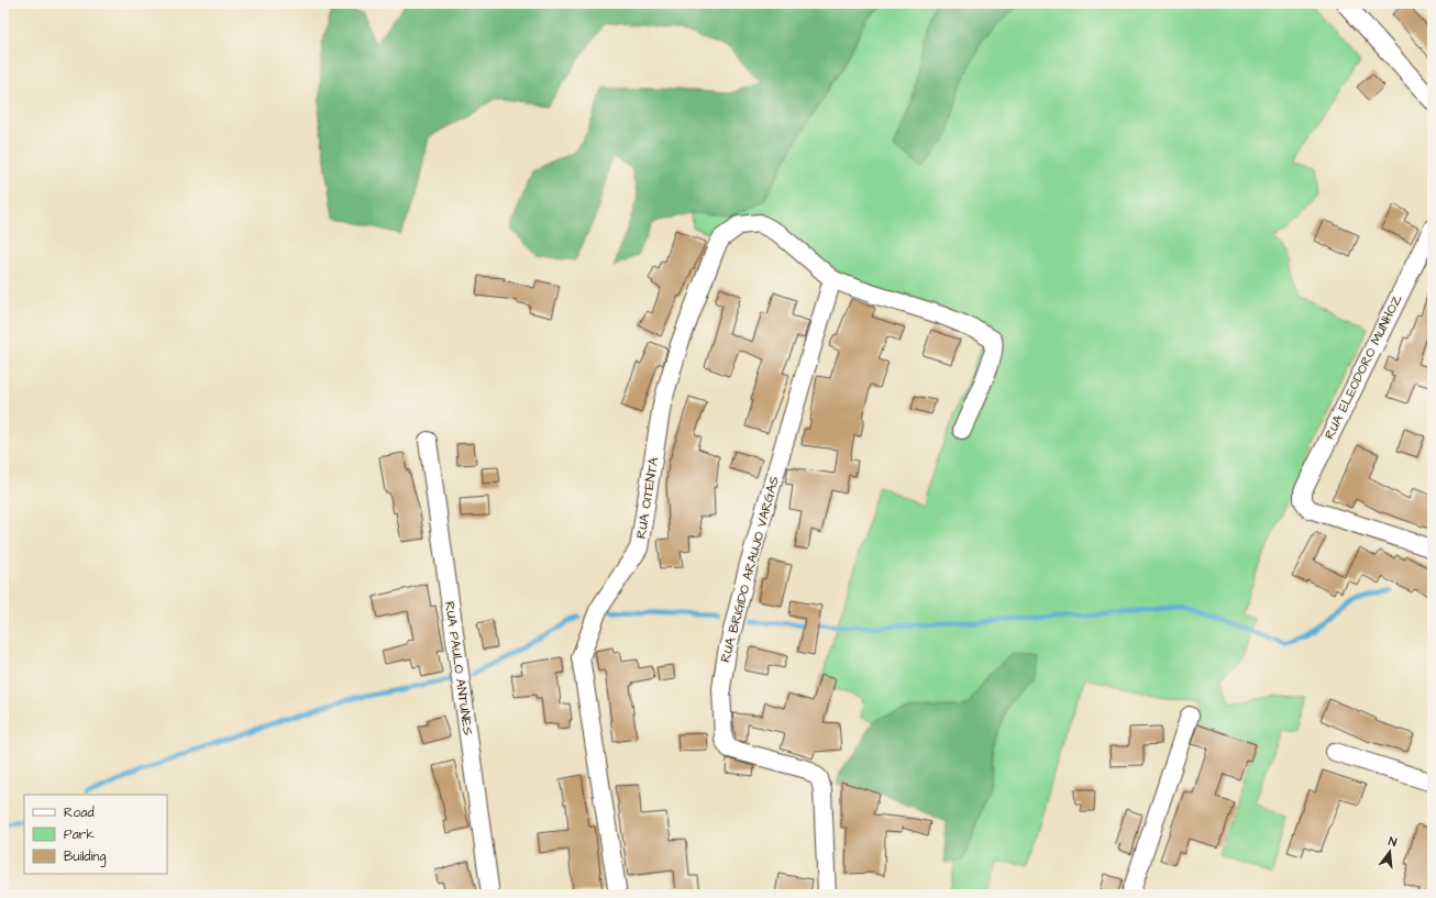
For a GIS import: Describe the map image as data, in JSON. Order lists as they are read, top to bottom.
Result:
{
  "streets": {
    "street": [
      "RUA ELEODORO MUNHOZ",
      "RUA OITENTA",
      "RUA BRIGIDO ARAUJO VARGAS",
      "RUA PAULO ANTUNES"
    ]
  },
  "crossings": [
    ["RUA OITENTA", "RUA BRIGIDO ARAUJO VARGAS"]
  ],
  "legend": ["Road", "Park", "Building"],
  "north": "top"
}
